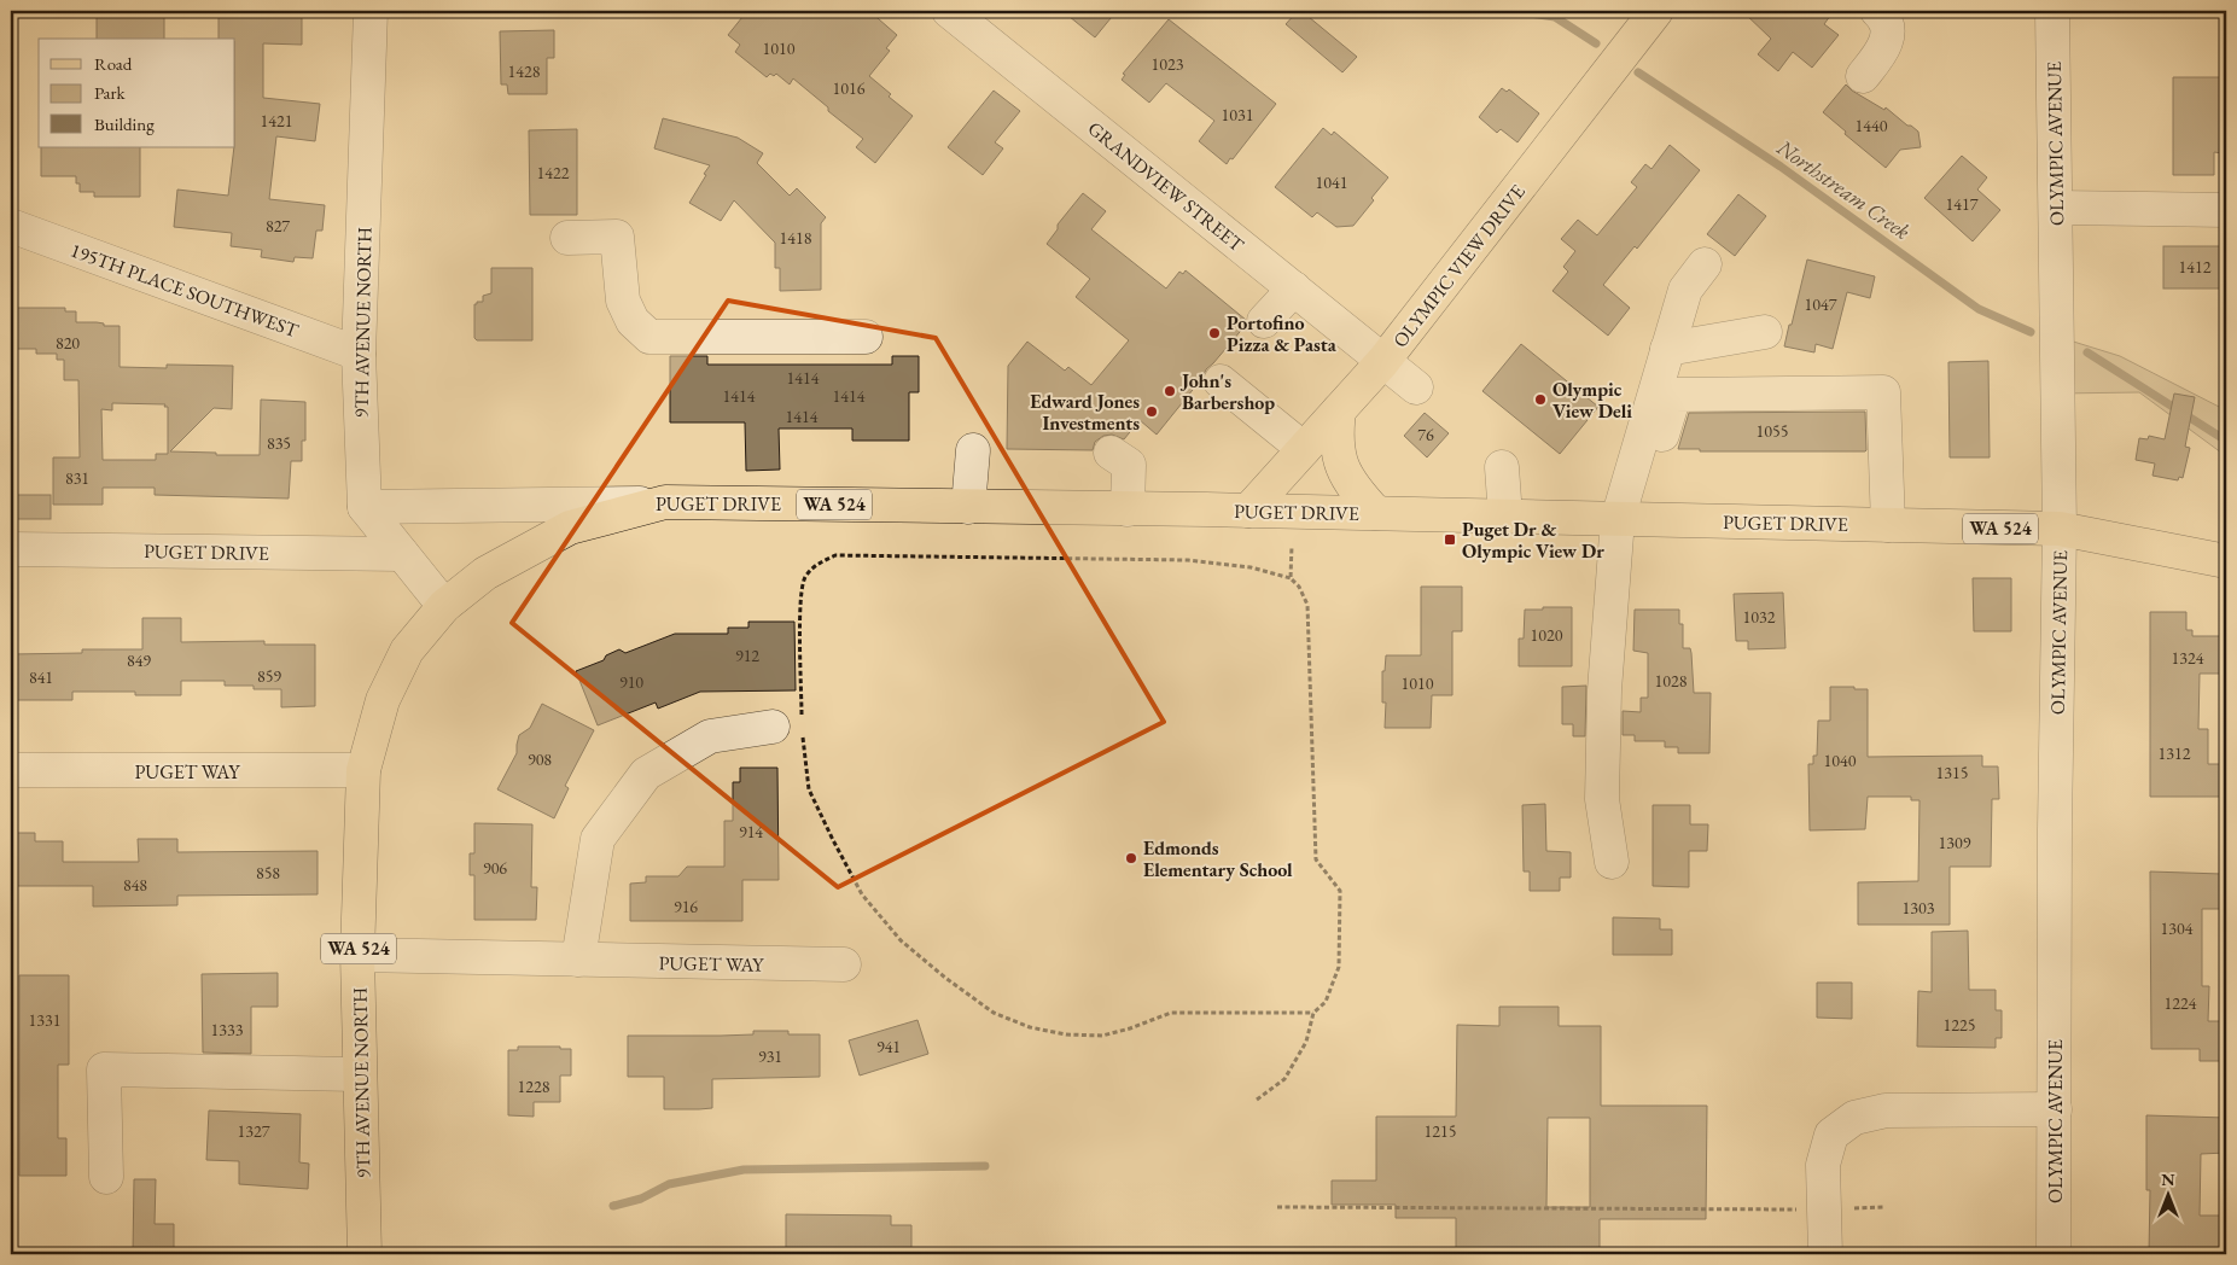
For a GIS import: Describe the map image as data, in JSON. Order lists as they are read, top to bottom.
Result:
{
  "streets": {
    "main road": [
      "OLYMPIC VIEW DRIVE",
      "9TH AVENUE NORTH",
      "PUGET DRIVE",
      "WA 524"
    ],
    "street": [
      "OLYMPIC AVENUE",
      "GRANDVIEW STREET",
      "195TH PLACE SOUTHWEST",
      "PUGET WAY"
    ]
  },
  "crossings": [
    ["OLYMPIC AVENUE", "PUGET DRIVE"],
    ["GRANDVIEW STREET", "OLYMPIC VIEW DRIVE"],
    ["OLYMPIC VIEW DRIVE", "PUGET DRIVE"],
    ["195TH PLACE SOUTHWEST", "9TH AVENUE NORTH"],
    ["9TH AVENUE NORTH", "PUGET DRIVE"],
    ["9TH AVENUE NORTH", "PUGET WAY"]
  ],
  "water": ["Northstream Creek"],
  "places": {
    "other": [
      "Portofino Pizza & Pasta",
      "John's Barbershop",
      "Olympic View Deli",
      "Edward Jones Investments",
      "Edmonds Elementary School"
    ],
    "transit": ["Puget Dr & Olympic View Dr"]
  },
  "house_numbers": [
    "1010",
    "1023",
    "1428",
    "1016",
    "1031",
    "1421",
    "1440",
    "1422",
    "1041",
    "1417",
    "827",
    "1418",
    "1412",
    "1047",
    "820",
    "1414",
    "1414",
    "1414",
    "1414",
    "1055",
    "76",
    "835",
    "831",
    "1032",
    "1020",
    "912",
    "1324",
    "849",
    "859",
    "841",
    "1028",
    "910",
    "1010",
    "1312",
    "908",
    "1040",
    "1315",
    "914",
    "1309",
    "906",
    "858",
    "848",
    "916",
    "1303",
    "1304",
    "1224",
    "1331",
    "1225",
    "1333",
    "941",
    "931",
    "1228",
    "1327",
    "1215"
  ],
  "legend": ["Road", "Park", "Building"],
  "north": "top"
}
